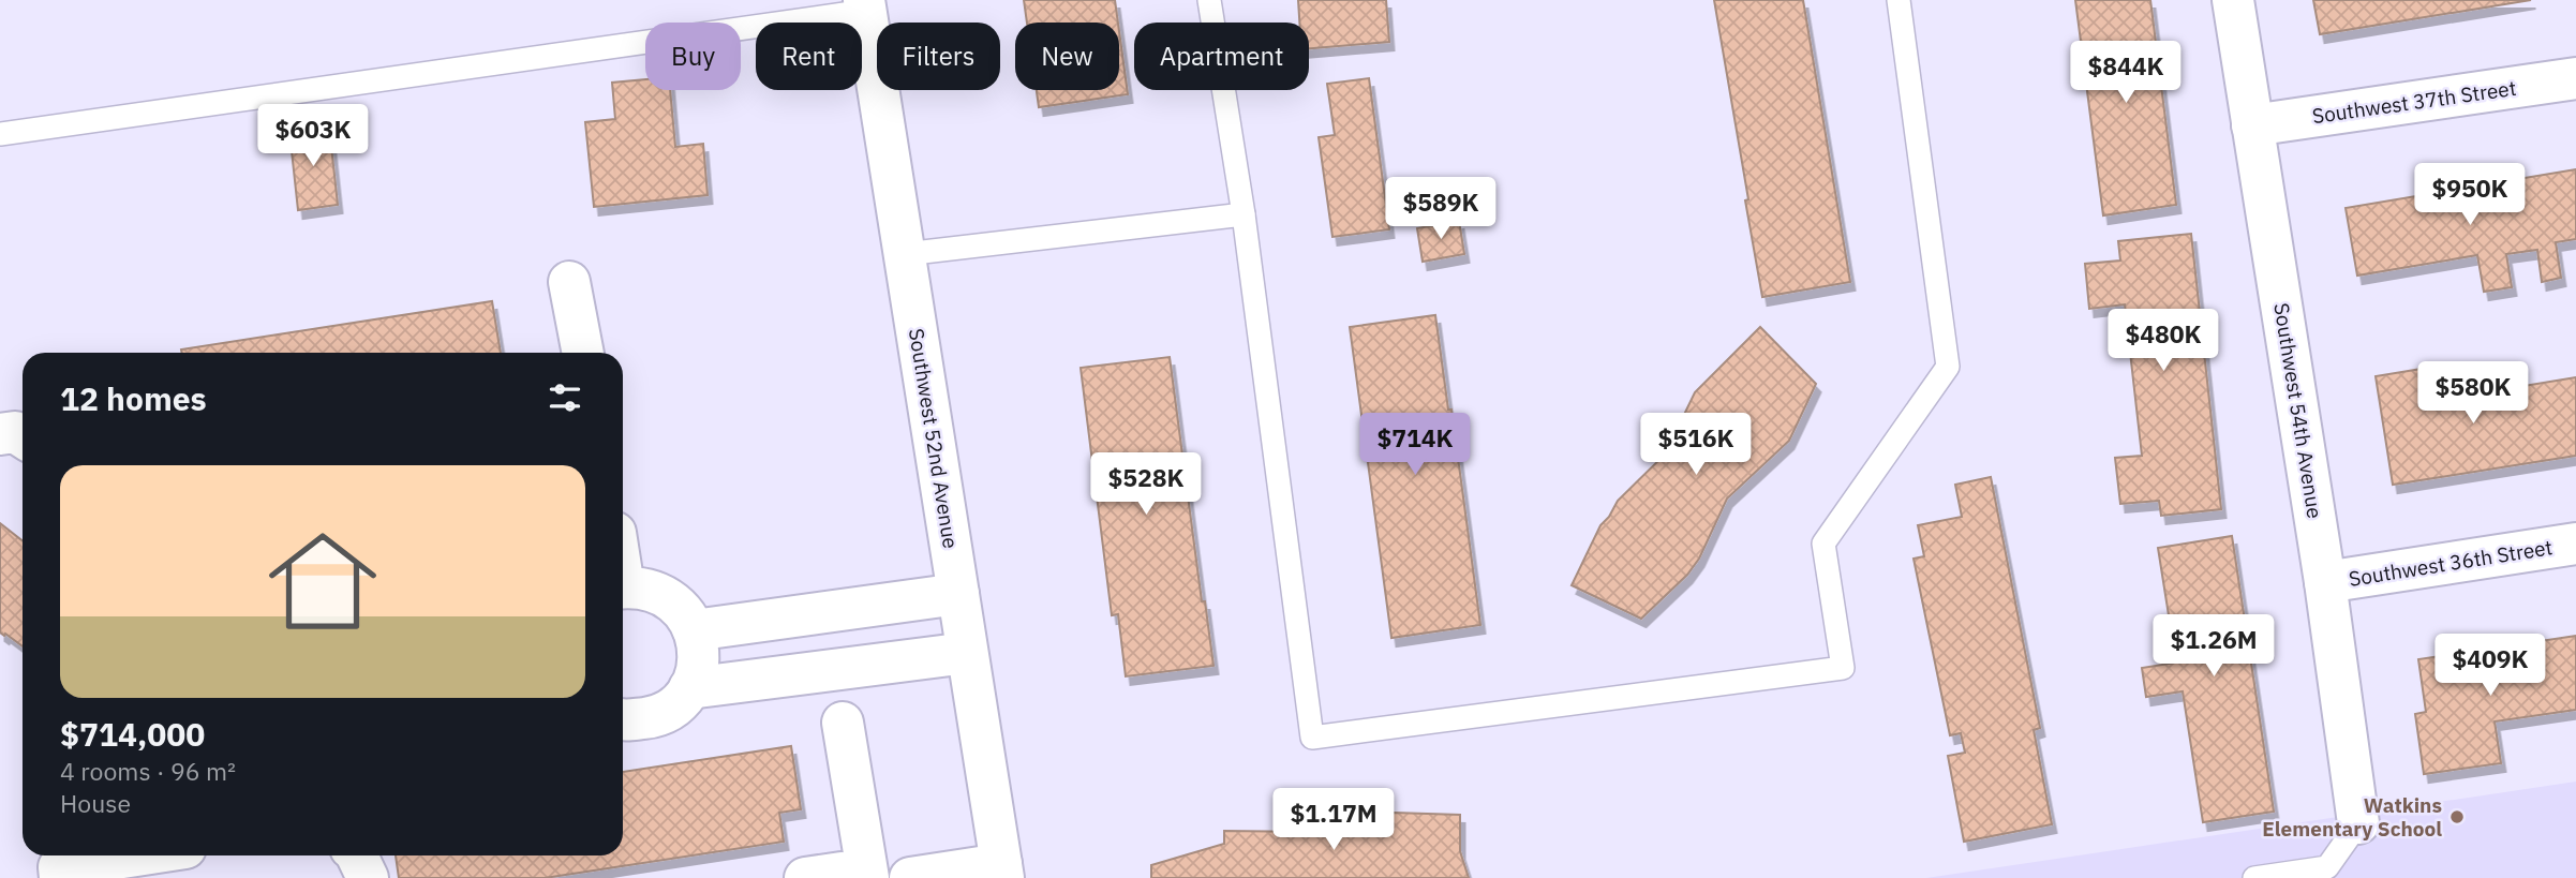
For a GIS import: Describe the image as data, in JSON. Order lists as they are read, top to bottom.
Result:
{
  "streets": {
    "street": [
      "Southwest 37th Street",
      "Southwest 54th Avenue",
      "Southwest 52nd Avenue",
      "Southwest 36th Street"
    ]
  },
  "crossings": [
    ["Southwest 37th Street", "Southwest 54th Avenue"],
    ["Southwest 54th Avenue", "Southwest 36th Street"]
  ],
  "places": ["Watkins Elementary School"],
  "page": {
    "chip": [
      "Buy",
      "Rent",
      "Filters",
      "New",
      "Apartment"
    ],
    "price": [
      "$844K",
      "$603K",
      "$950K",
      "$589K",
      "$480K",
      "$580K",
      "$714K",
      "$516K",
      "$528K",
      "$1.26M",
      "$409K",
      "$1.17M"
    ],
    "heading": "12 homes",
    "list": [
      {
        "name": "$714,000",
        "note": "4 rooms · 96 m² · House"
      }
    ]
  }
}
